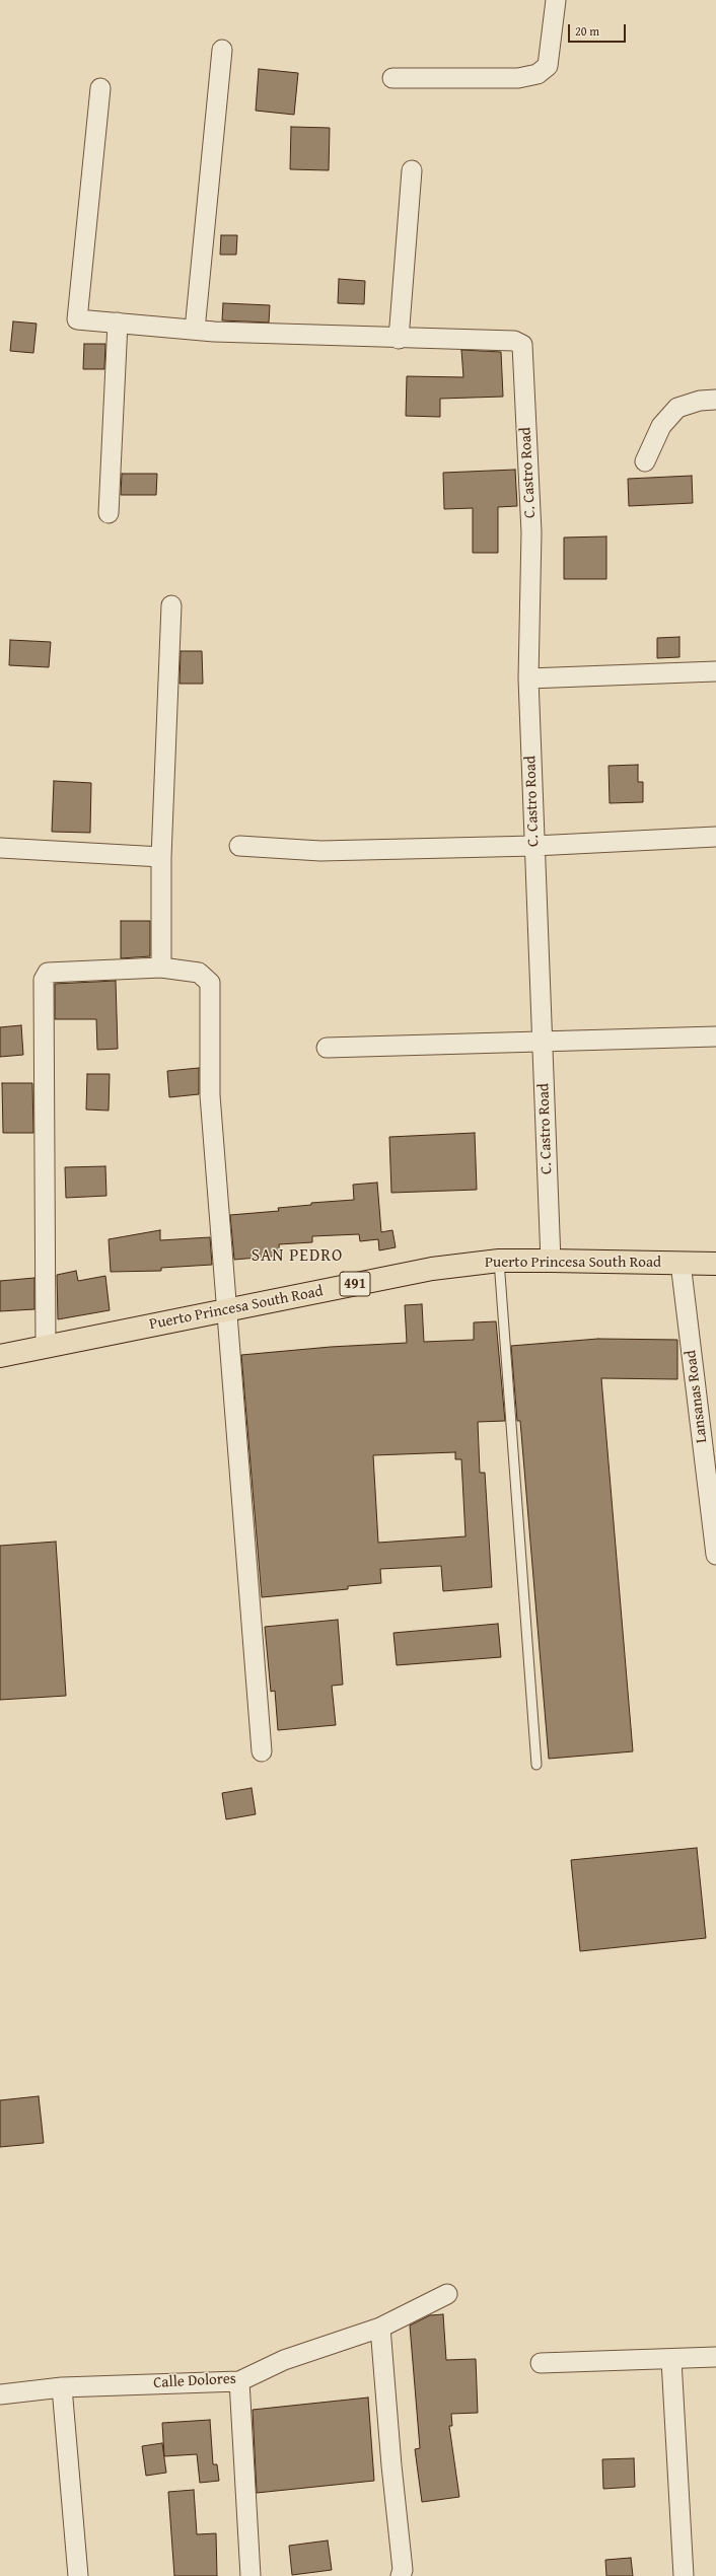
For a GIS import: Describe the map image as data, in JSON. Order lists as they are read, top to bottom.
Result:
{
  "streets": {
    "main road": ["Puerto Princesa South Road", "491"],
    "street": ["C. Castro Road", "Lansanas Road", "Calle Dolores"]
  },
  "crossings": [
    ["C. Castro Road", "Puerto Princesa South Road"],
    ["Puerto Princesa South Road", "Lansanas Road"]
  ],
  "districts": ["SAN PEDRO"],
  "scale_bar": "20 m"
}
